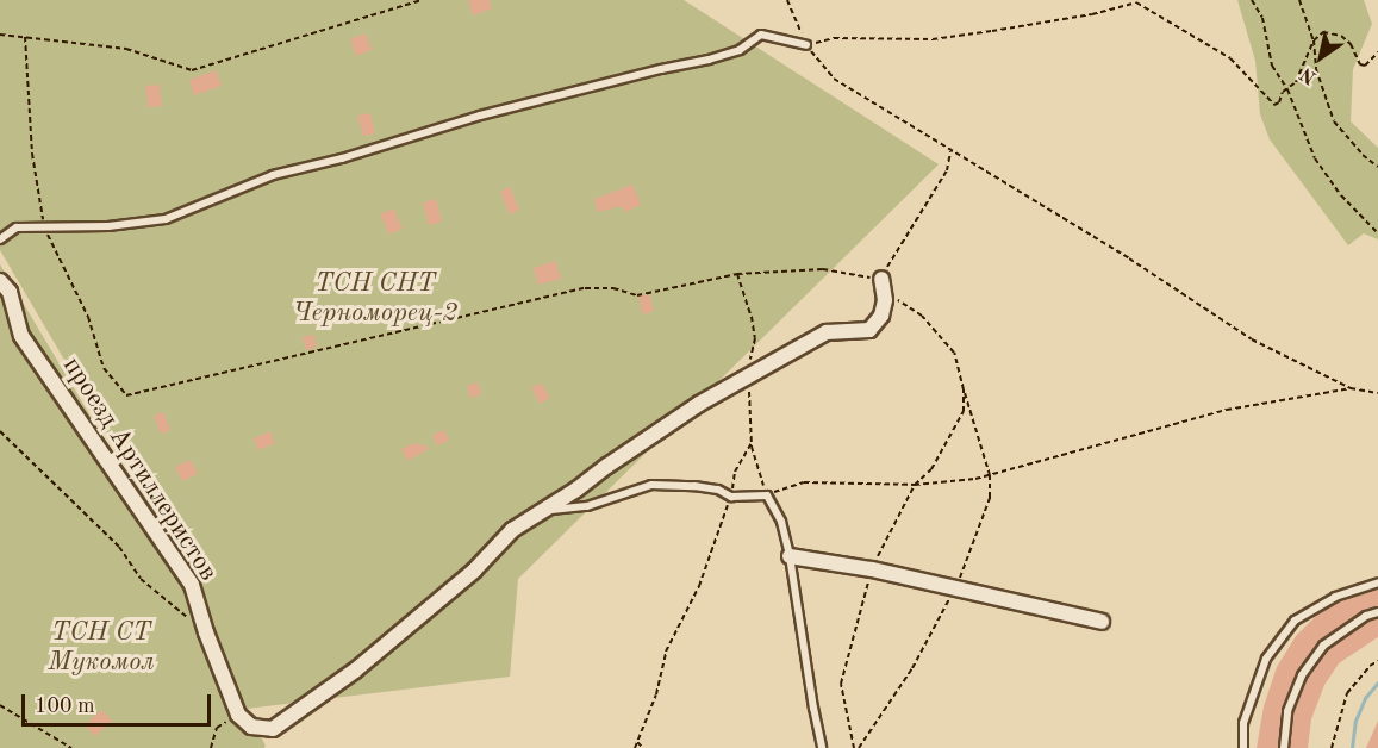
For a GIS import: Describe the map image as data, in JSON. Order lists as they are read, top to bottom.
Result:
{
  "streets": {
    "street": ["проезд Артиллеристов"]
  },
  "parks": ["ТСН СНТ Черноморец-2", "ТСН СТ Мукомол"],
  "scale_bar": "100 m",
  "north": "bottom left"
}
